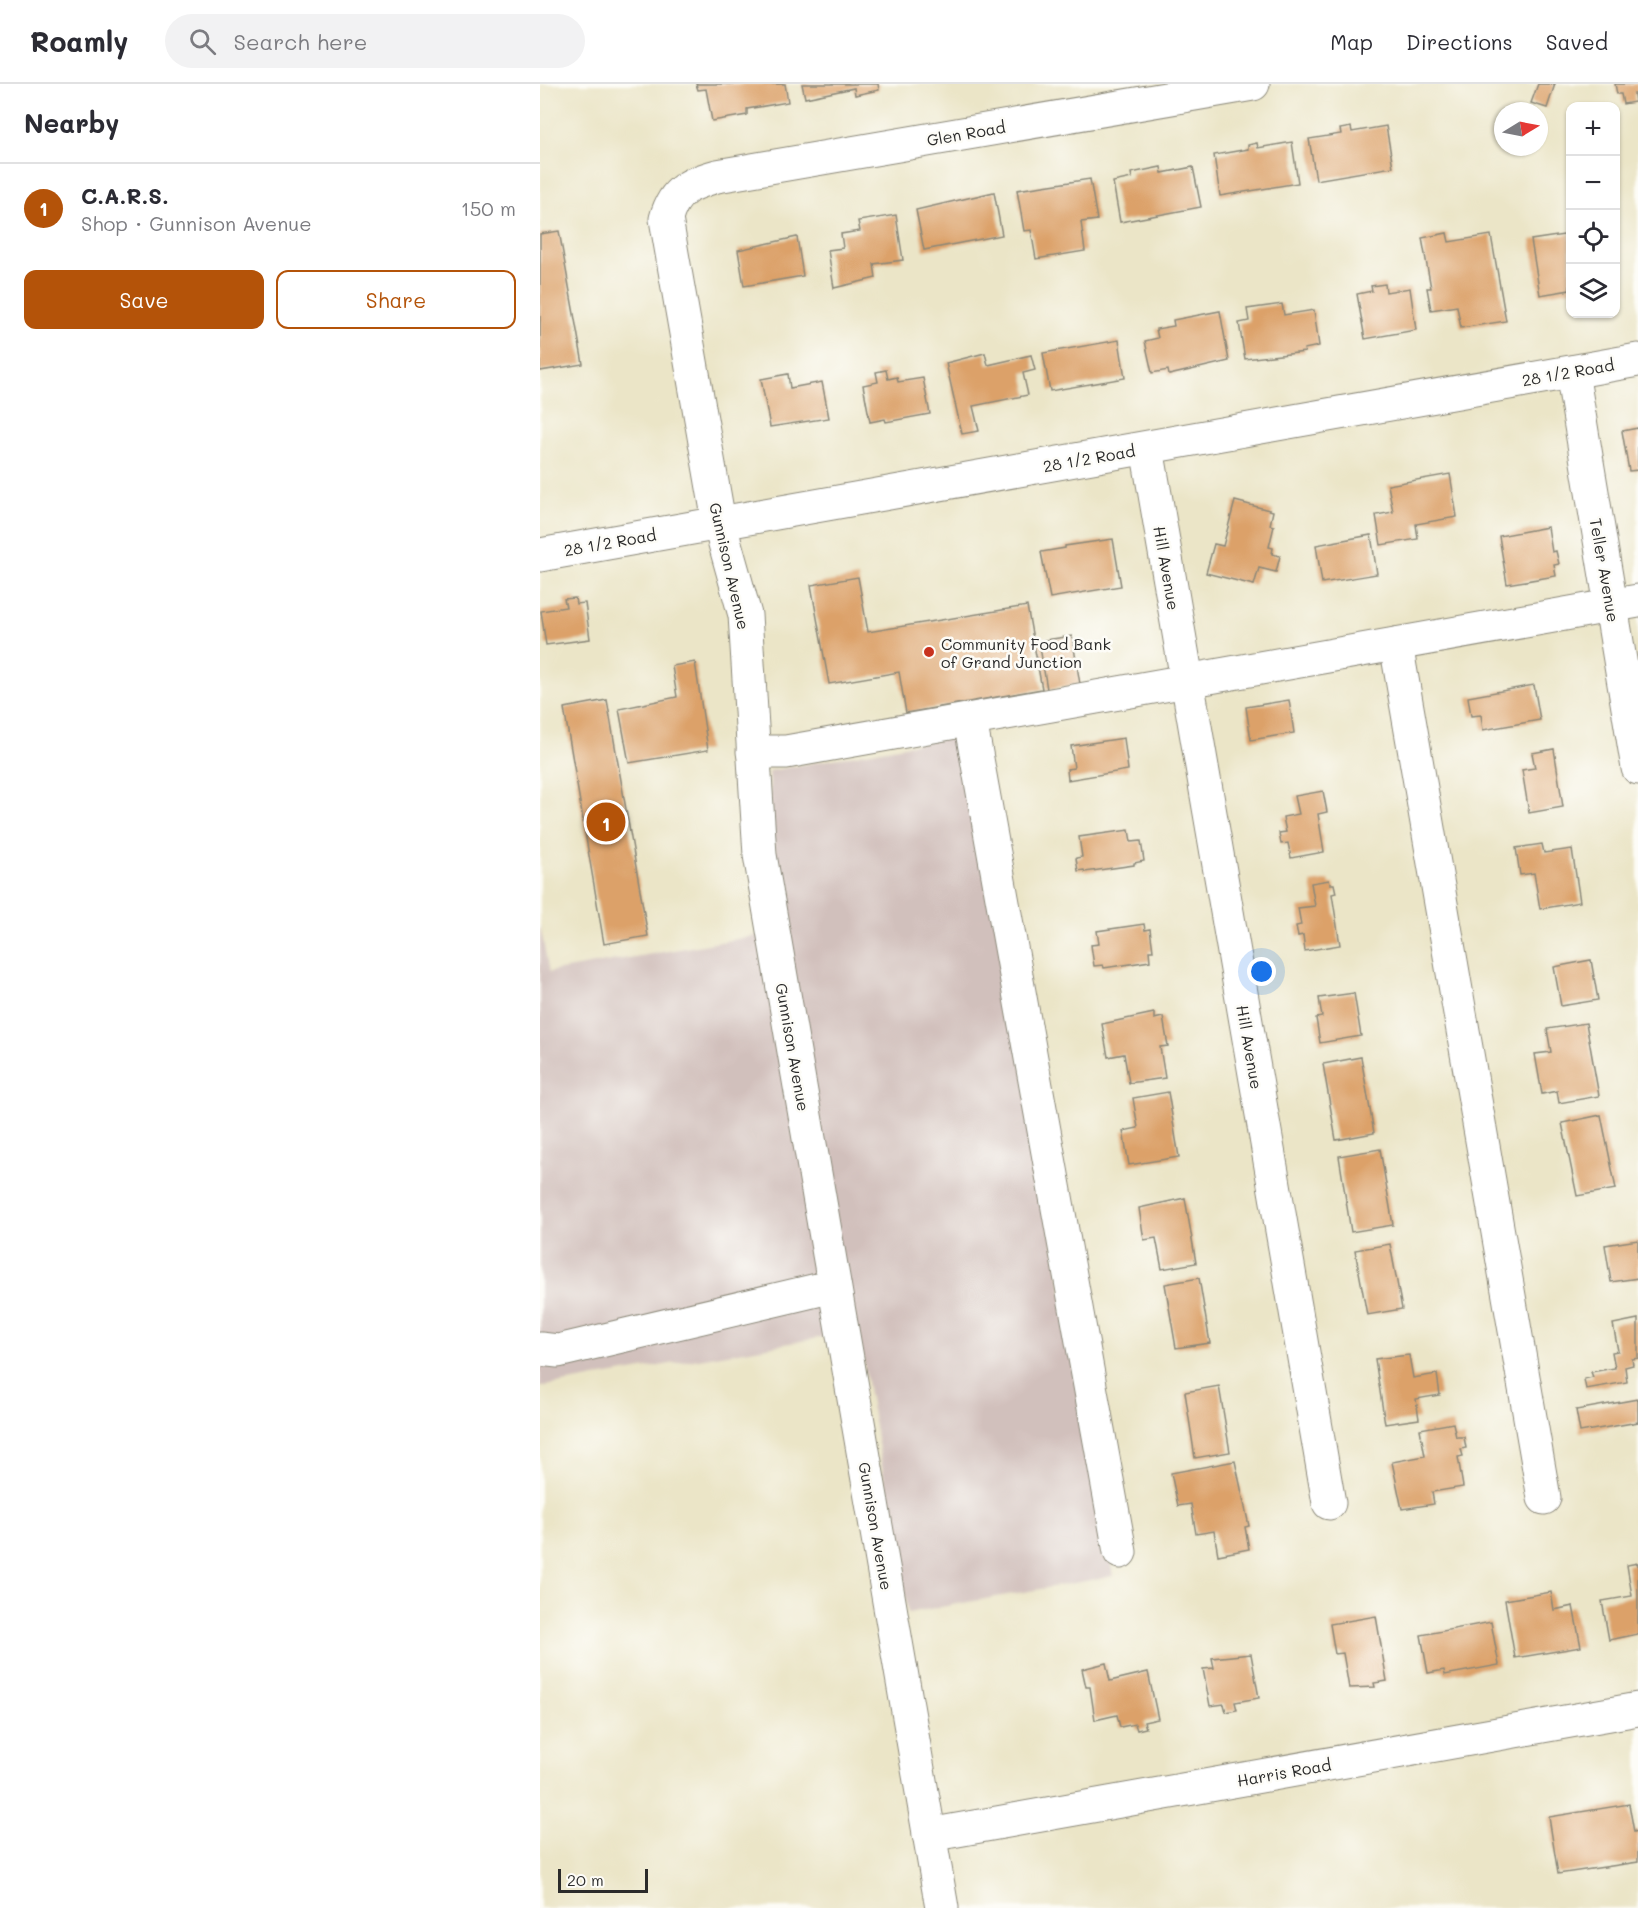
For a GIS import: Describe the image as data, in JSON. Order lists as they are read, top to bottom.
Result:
{
  "streets": {
    "street": [
      "Glen Road",
      "28 1/2 Road",
      "Gunnison Avenue",
      "Hill Avenue",
      "Teller Avenue",
      "Harris Road"
    ]
  },
  "crossings": [
    ["Glen Road", "Gunnison Avenue"],
    ["28 1/2 Road", "Gunnison Avenue"],
    ["28 1/2 Road", "Hill Avenue"],
    ["28 1/2 Road", "Teller Avenue"],
    ["Gunnison Avenue", "Harris Road"]
  ],
  "places": ["Community Food Bank of Grand Junction"],
  "scale_bar": "20 m",
  "north": "right",
  "page": {
    "header": "Roamly",
    "search": "Search here",
    "nav": ["Map", "Directions", "Saved"],
    "heading": "Nearby",
    "map_buttons": ["+", "−"],
    "list": [
      {
        "mark": "1",
        "name": "C.A.R.S.",
        "note": "Shop · Gunnison Avenue",
        "value": "150 m"
      }
    ],
    "buttons": ["Save", "Share"],
    "pins": "1",
    "scale": "20 m"
  }
}
